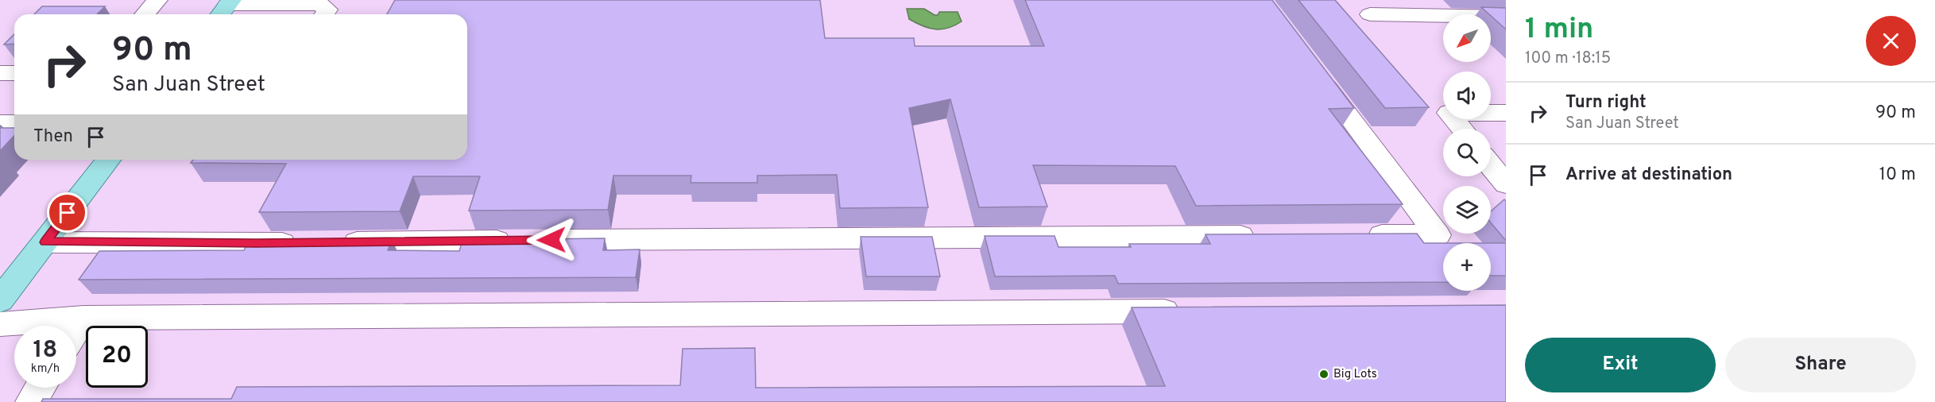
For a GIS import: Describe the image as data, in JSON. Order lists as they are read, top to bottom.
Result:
{
  "places": ["Big Lots"],
  "north": "bottom left",
  "page": {
    "heading": ["1 min", "100 m · 18:15"],
    "map_buttons": "+",
    "turn": ["90 m", "San Juan Street"],
    "list": [
      {
        "name": "Turn right",
        "note": "San Juan Street",
        "value": "90 m"
      },
      {
        "name": "Arrive at destination",
        "value": "10 m"
      }
    ],
    "then": "Then",
    "speed": "18 km/h",
    "limit": "20",
    "buttons": ["Exit", "Share"]
  }
}
